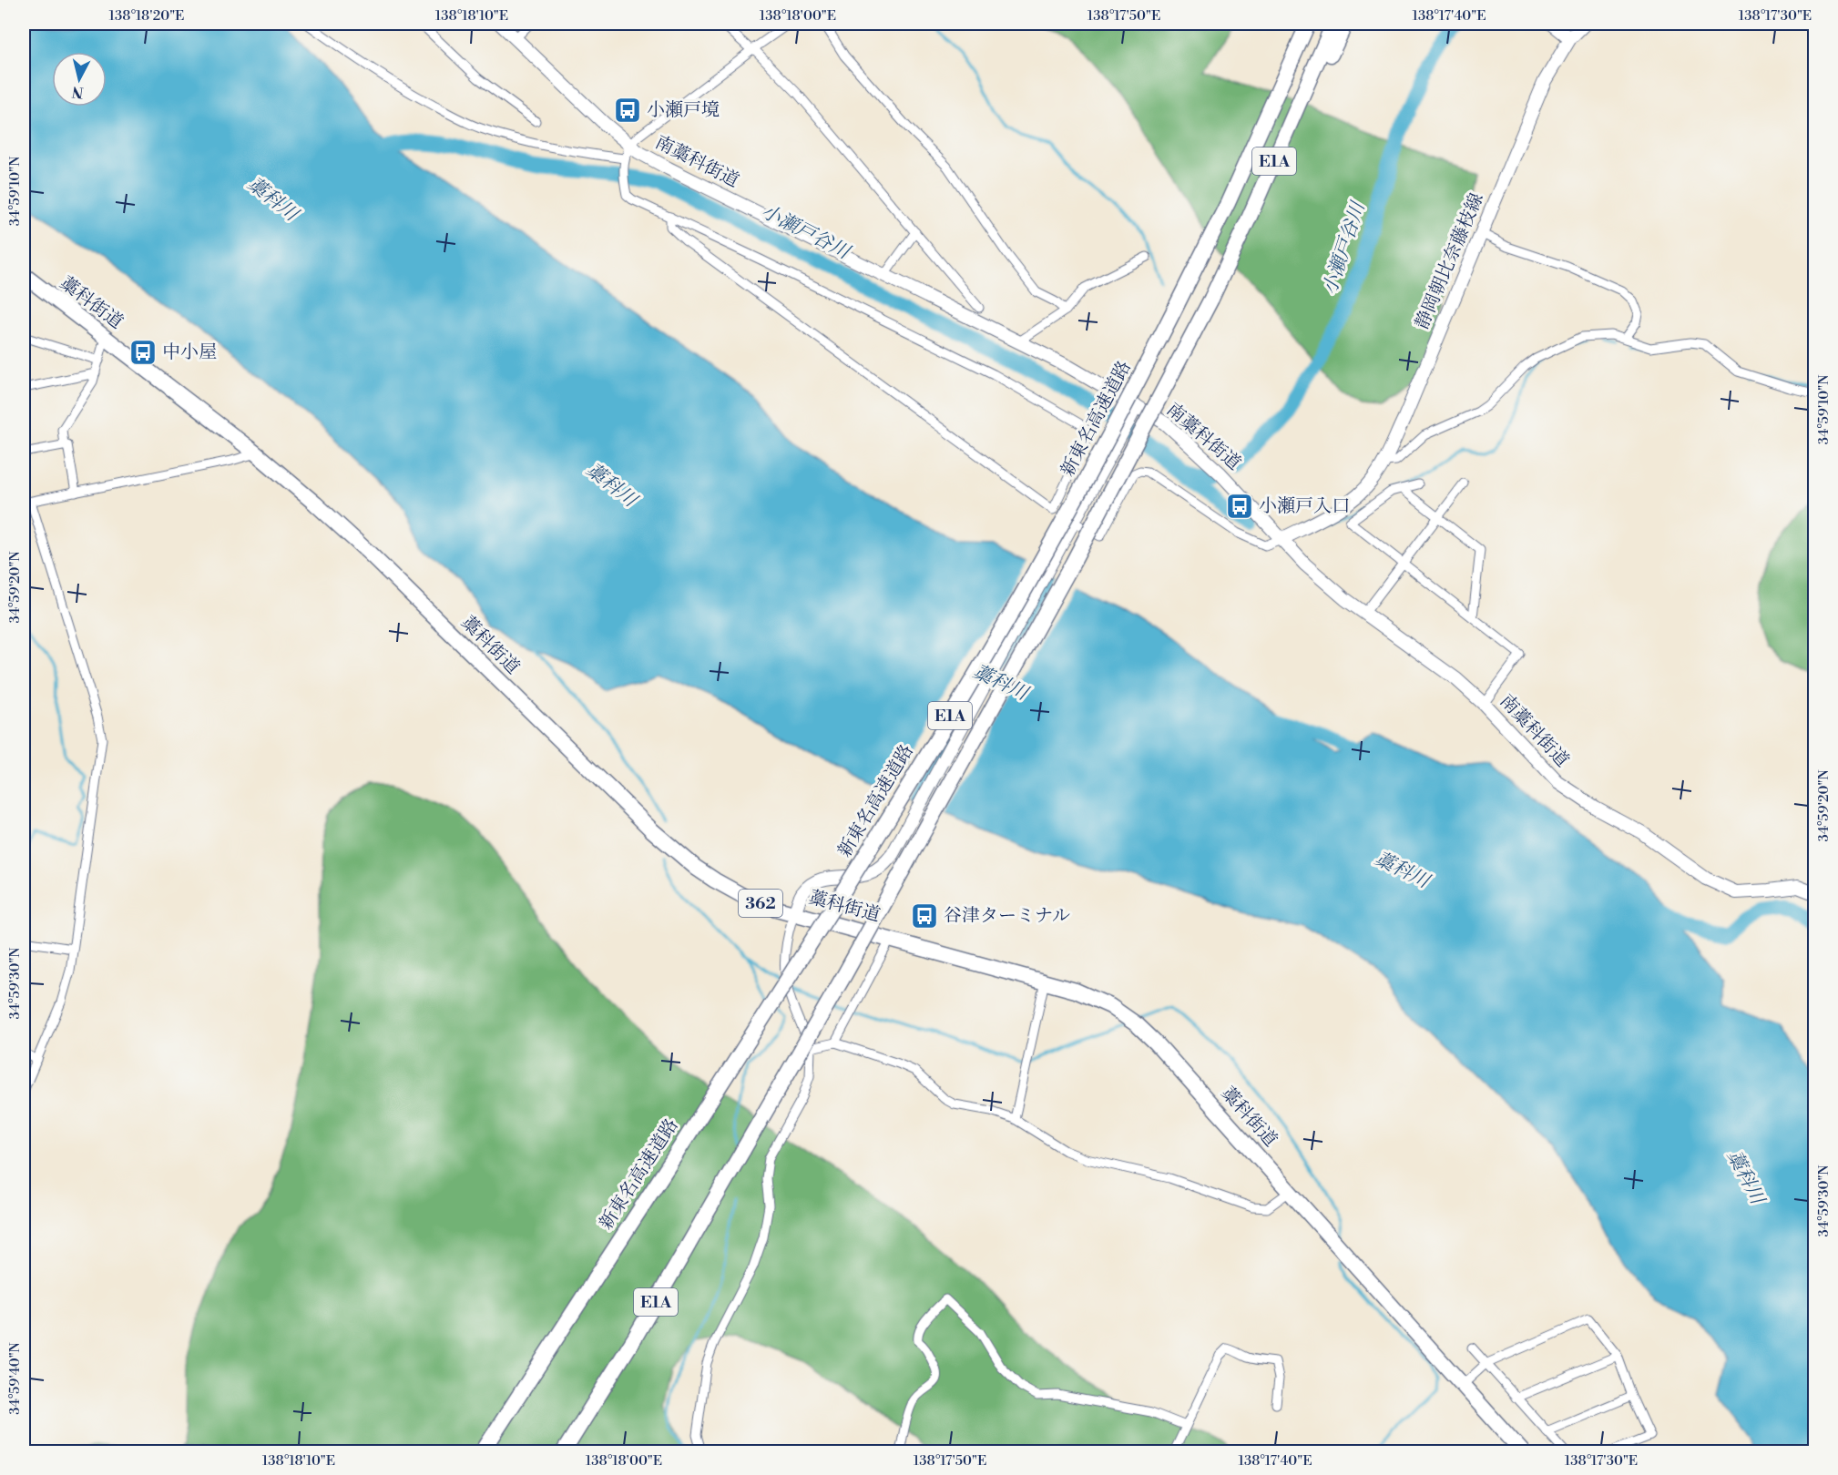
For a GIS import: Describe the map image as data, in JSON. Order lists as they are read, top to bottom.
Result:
{
  "streets": {
    "highway": [
      "E1A",
      "藁科街道",
      "新東名高速道路",
      "362"
    ],
    "main road": ["南藁科街道", "静岡朝比奈藤枝線"]
  },
  "crossings": [
    ["南藁科街道", "静岡朝比奈藤枝線"]
  ],
  "water": ["藁科川", "小瀬戸谷川"],
  "places": {
    "bus stop": [
      "小瀬戸境",
      "中小屋",
      "小瀬戸入口",
      "谷津ターミナル"
    ]
  },
  "north": "bottom",
  "coordinates": [
    "138°18'20\"E",
    "138°18'10\"E",
    "138°18'00\"E",
    "138°17'50\"E",
    "138°17'40\"E",
    "138°17'30\"E",
    "34°59'10\"N",
    "34°59'20\"N",
    "34°59'30\"N",
    "34°59'40\"N"
  ]
}
